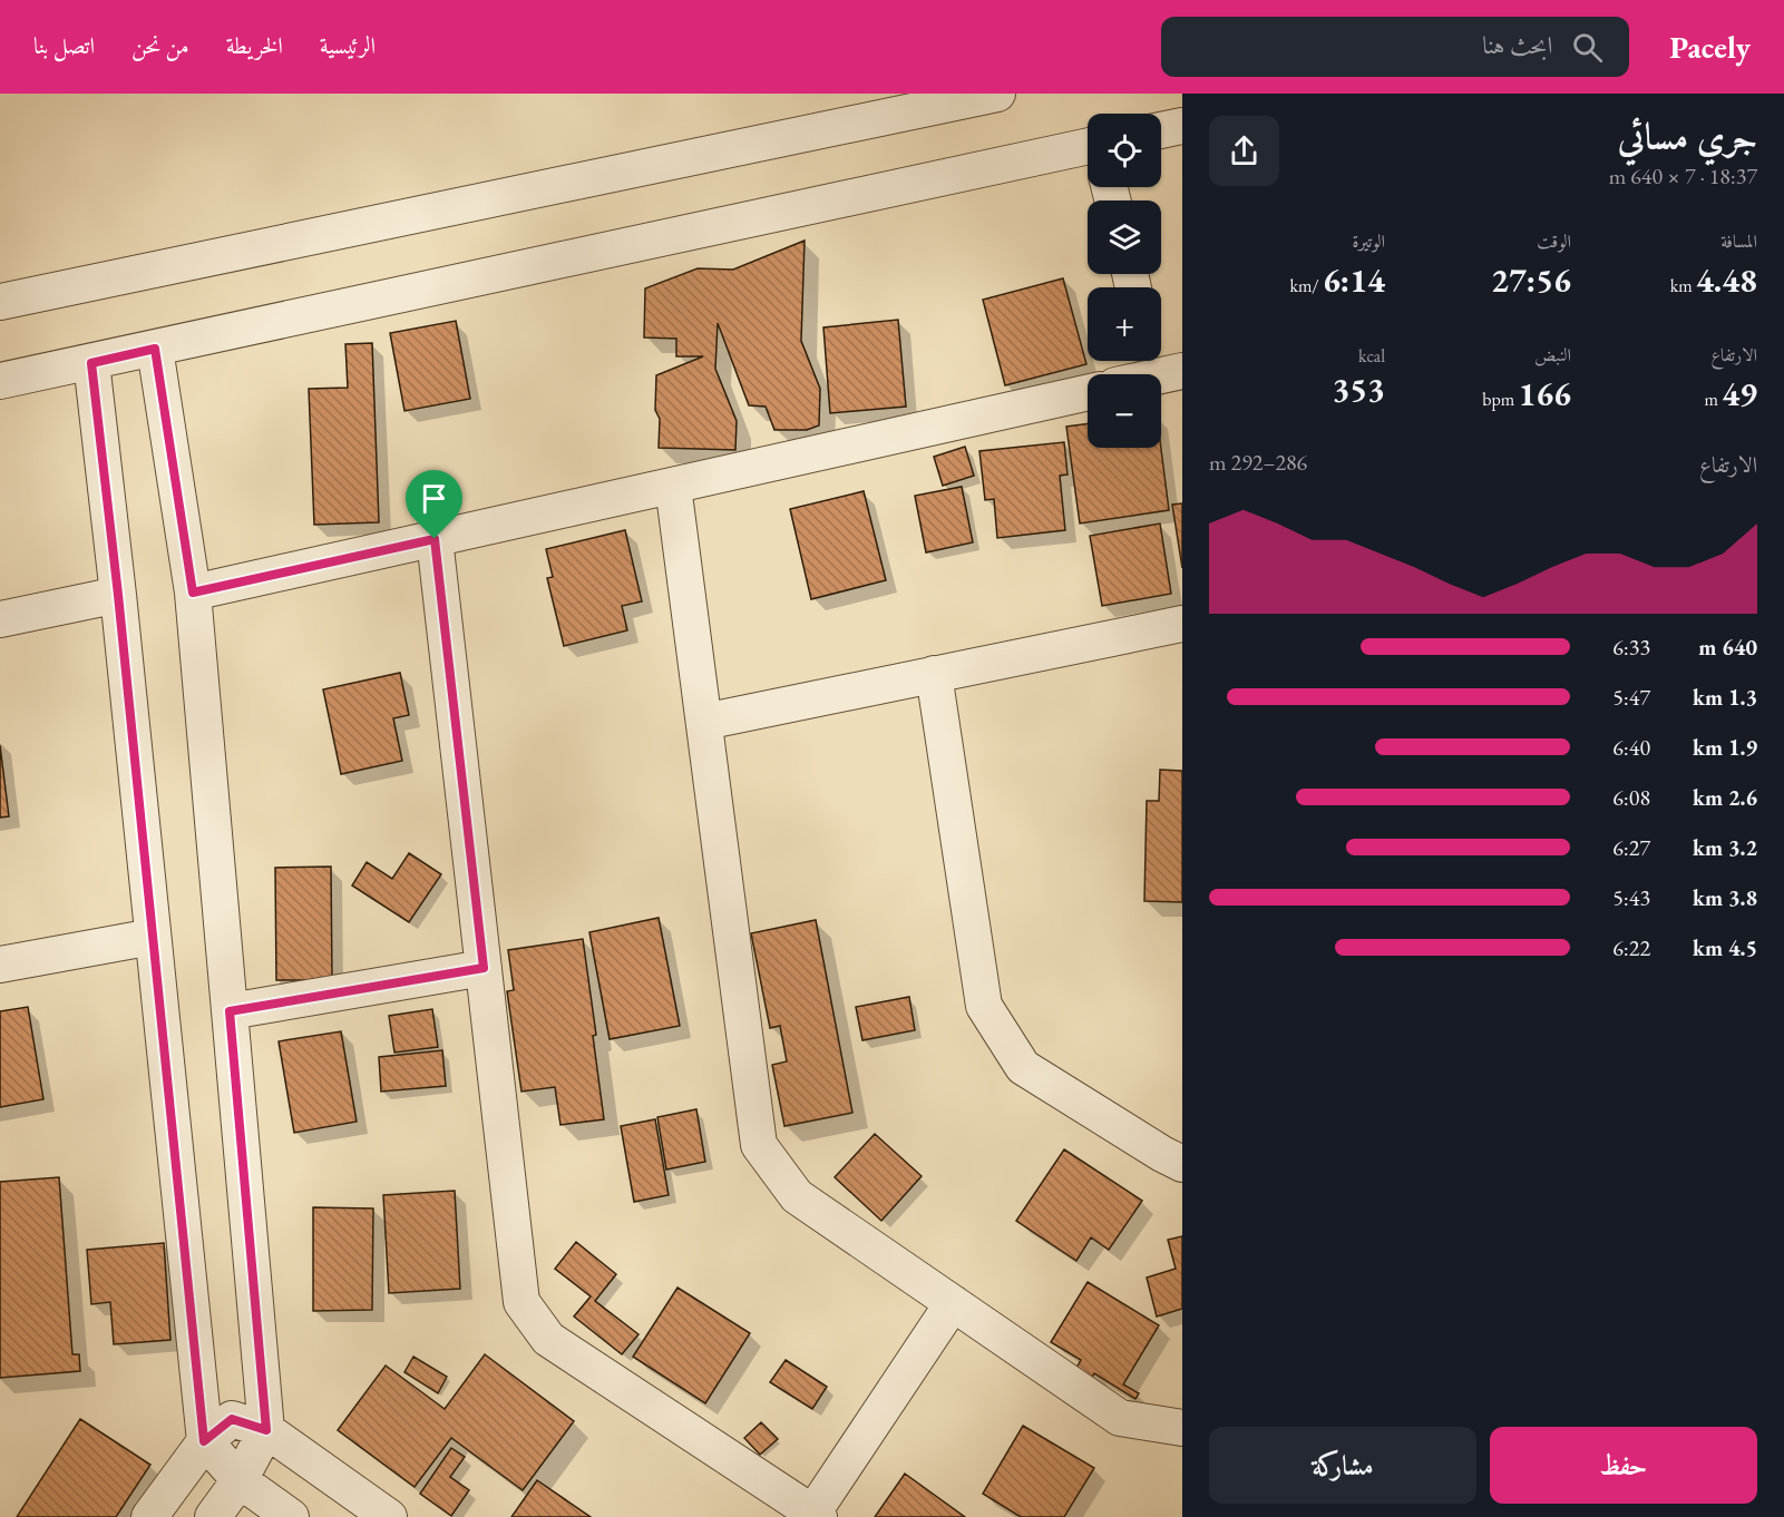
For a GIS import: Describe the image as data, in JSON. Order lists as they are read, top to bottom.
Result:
{
  "page": {
    "header": "Pacely",
    "search": "ابحث هنا",
    "nav": [
      "الرئيسية",
      "الخريطة",
      "من نحن",
      "اتصل بنا"
    ],
    "heading": ["جري مسائي", "18:37 · 7 × 640 m"],
    "map_buttons": ["+", "−"],
    "stats": [
      ["المسافة", "4.48 km"],
      ["الوقت", "27:56"],
      ["الوتيرة", "6:14 /km"],
      ["الارتفاع", "49 m"],
      ["النبض", "166 bpm"],
      ["kcal", "353"]
    ],
    "chart": ["الارتفاع", "286–292 m"],
    "list": [
      {
        "name": "640 m",
        "note": "6:33"
      },
      {
        "name": "1.3 km",
        "note": "5:47"
      },
      {
        "name": "1.9 km",
        "note": "6:40"
      },
      {
        "name": "2.6 km",
        "note": "6:08"
      },
      {
        "name": "3.2 km",
        "note": "6:27"
      },
      {
        "name": "3.8 km",
        "note": "5:43"
      },
      {
        "name": "4.5 km",
        "note": "6:22"
      }
    ],
    "buttons": ["حفظ", "مشاركة"]
  }
}
